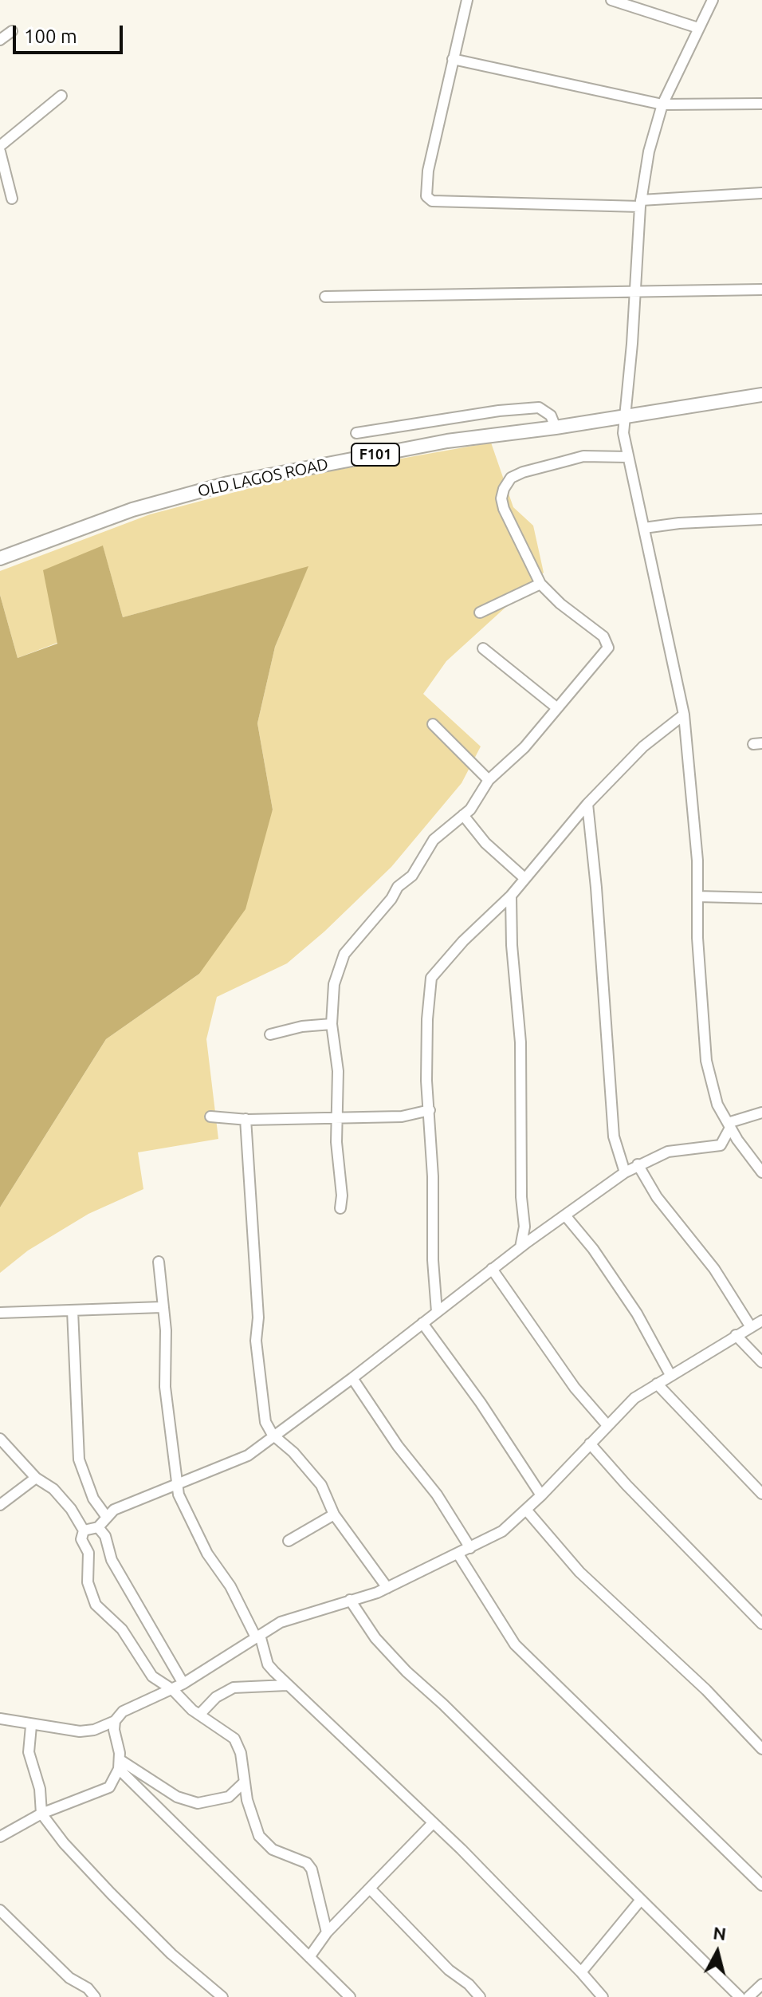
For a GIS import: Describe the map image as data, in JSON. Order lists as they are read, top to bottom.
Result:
{
  "streets": {
    "main road": ["F101", "OLD LAGOS ROAD"]
  },
  "scale_bar": "100 m",
  "north": "top"
}
